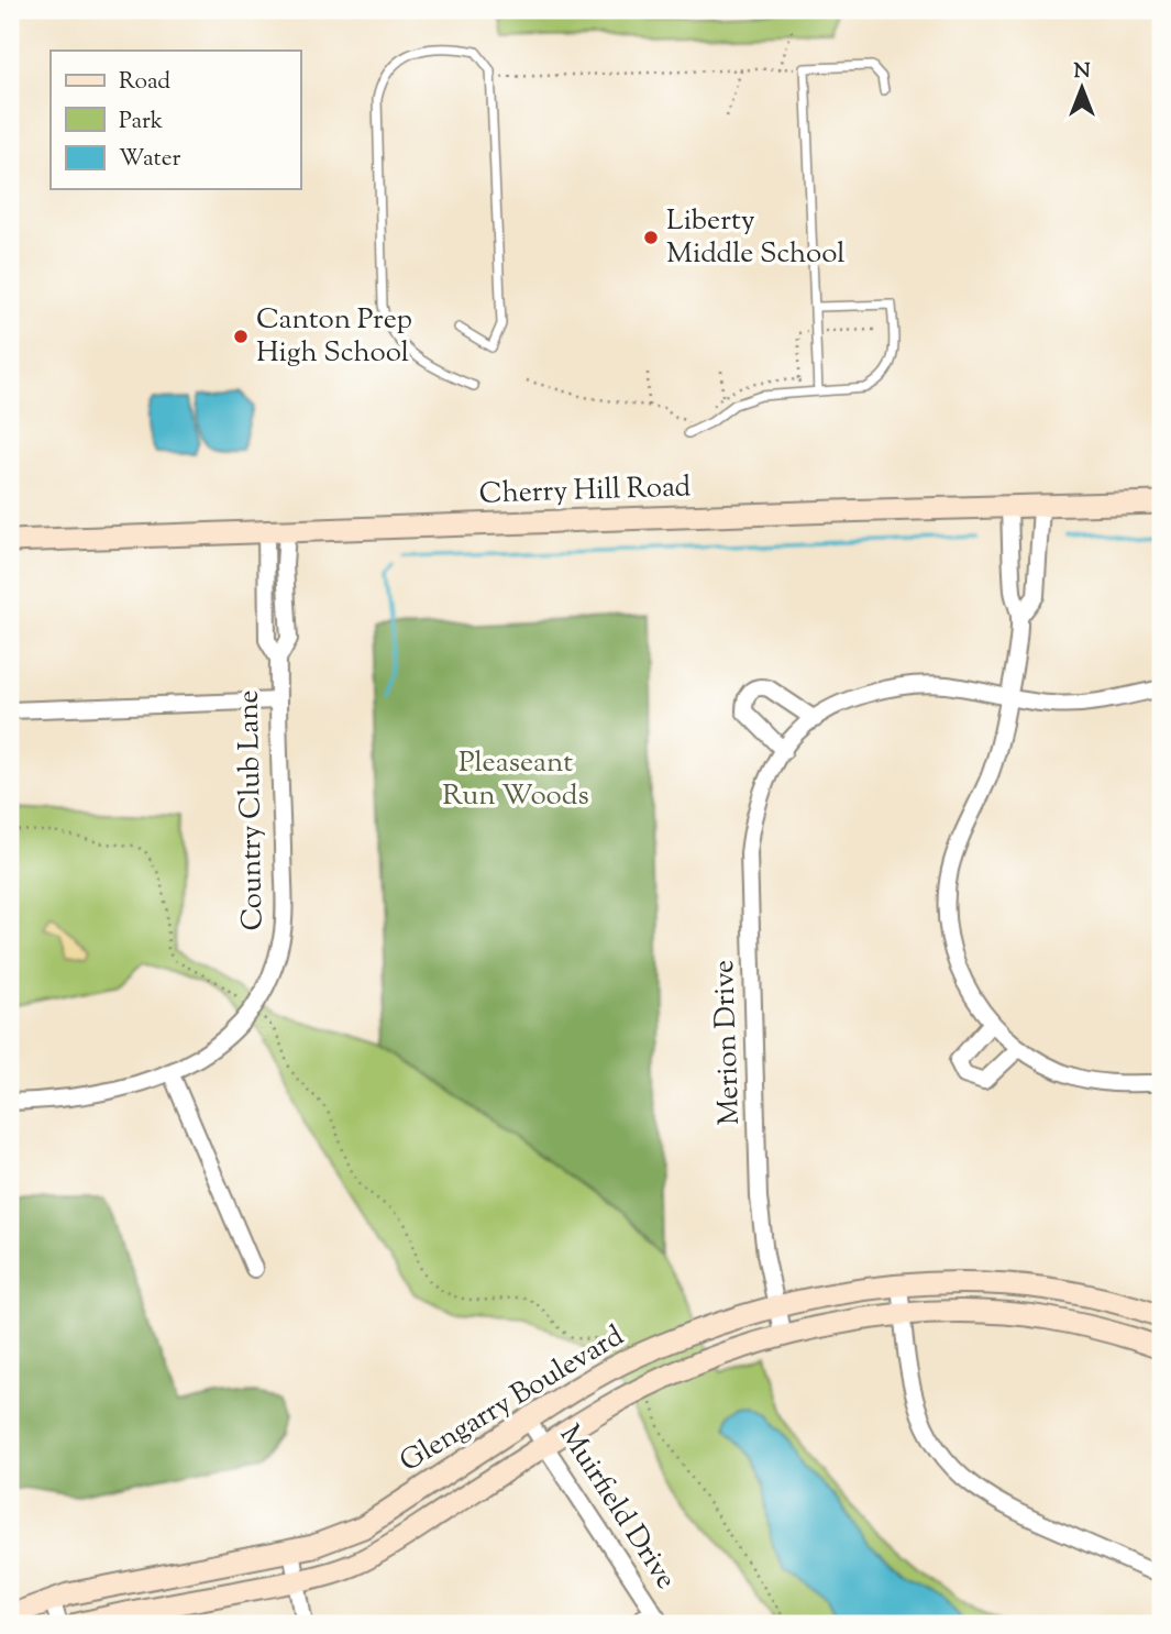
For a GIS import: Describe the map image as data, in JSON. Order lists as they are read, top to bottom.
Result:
{
  "streets": {
    "street": [
      "Cherry Hill Road",
      "Country Club Lane",
      "Merion Drive",
      "Glengarry Boulevard",
      "Muirfield Drive"
    ]
  },
  "crossings": [
    ["Cherry Hill Road", "Country Club Lane"],
    ["Merion Drive", "Glengarry Boulevard"],
    ["Glengarry Boulevard", "Muirfield Drive"]
  ],
  "parks": ["Pleaseant Run Woods"],
  "places": ["Liberty Middle School", "Canton Prep High School"],
  "legend": ["Road", "Park", "Water"],
  "north": "top"
}
